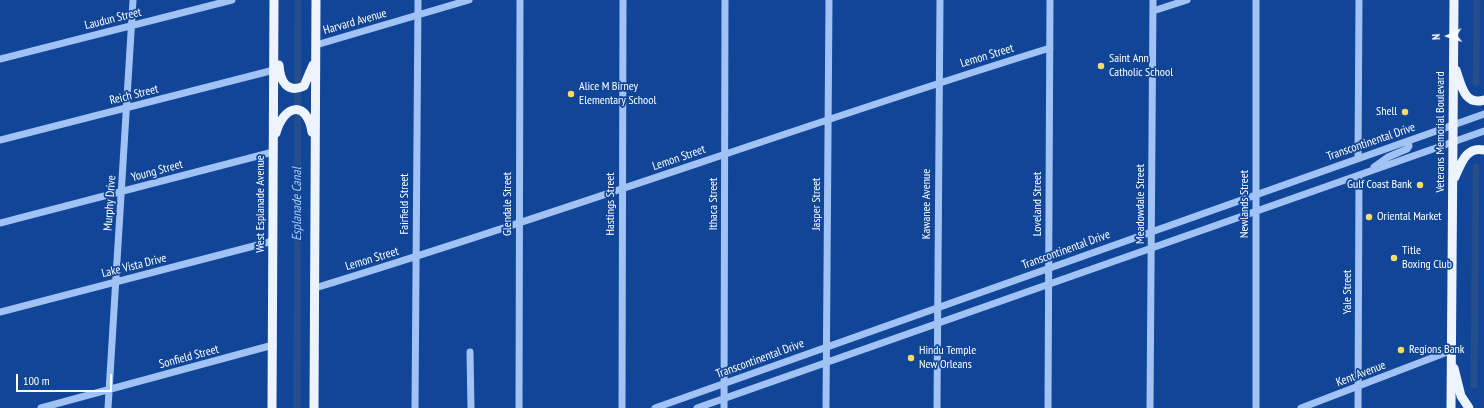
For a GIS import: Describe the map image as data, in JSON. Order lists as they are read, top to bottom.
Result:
{
  "streets": {
    "main road": ["Veterans Memorial Boulevard", "West Esplanade Avenue"],
    "street": [
      "Laudun Street",
      "Harvard Avenue",
      "Lemon Street",
      "Reich Street",
      "Transcontinental Drive",
      "Young Street",
      "Murphy Drive",
      "Fairfield Street",
      "Glendale Street",
      "Hastings Street",
      "Ithaca Street",
      "Jasper Street",
      "Kawanee Avenue",
      "Loveland Street",
      "Meadowdale Street",
      "Newlands Street",
      "Lake Vista Drive",
      "Yale Street",
      "Sonfield Street",
      "Kent Avenue"
    ]
  },
  "crossings": [
    ["Laudun Street", "Murphy Drive"],
    ["Harvard Avenue", "Fairfield Street"],
    ["Lemon Street", "Fairfield Street"],
    ["Lemon Street", "Glendale Street"],
    ["Lemon Street", "Hastings Street"],
    ["Lemon Street", "Ithaca Street"],
    ["Lemon Street", "Jasper Street"],
    ["Lemon Street", "Kawanee Avenue"],
    ["Lemon Street", "Loveland Street"],
    ["Reich Street", "Murphy Drive"],
    ["Reich Street", "West Esplanade Avenue"],
    ["Veterans Memorial Boulevard", "Transcontinental Drive"],
    ["Veterans Memorial Boulevard", "Kent Avenue"],
    ["Transcontinental Drive", "Ithaca Street"],
    ["Transcontinental Drive", "Jasper Street"],
    ["Transcontinental Drive", "Kawanee Avenue"],
    ["Transcontinental Drive", "Loveland Street"],
    ["Transcontinental Drive", "Meadowdale Street"],
    ["Transcontinental Drive", "Newlands Street"],
    ["Transcontinental Drive", "Yale Street"],
    ["Young Street", "Murphy Drive"],
    ["Young Street", "West Esplanade Avenue"],
    ["Murphy Drive", "Lake Vista Drive"],
    ["Murphy Drive", "Sonfield Street"],
    ["West Esplanade Avenue", "Lake Vista Drive"],
    ["West Esplanade Avenue", "Sonfield Street"],
    ["Yale Street", "Kent Avenue"]
  ],
  "water": ["Esplanade Canal"],
  "places": [
    "Saint Ann Catholic School",
    "Alice M Birney Elementary School",
    "Shell",
    "Gulf Coast Bank",
    "Oriental Market",
    "Title Boxing Club",
    "Regions Bank",
    "Hindu Temple New Orleans"
  ],
  "scale_bar": "100 m",
  "north": "left"
}
